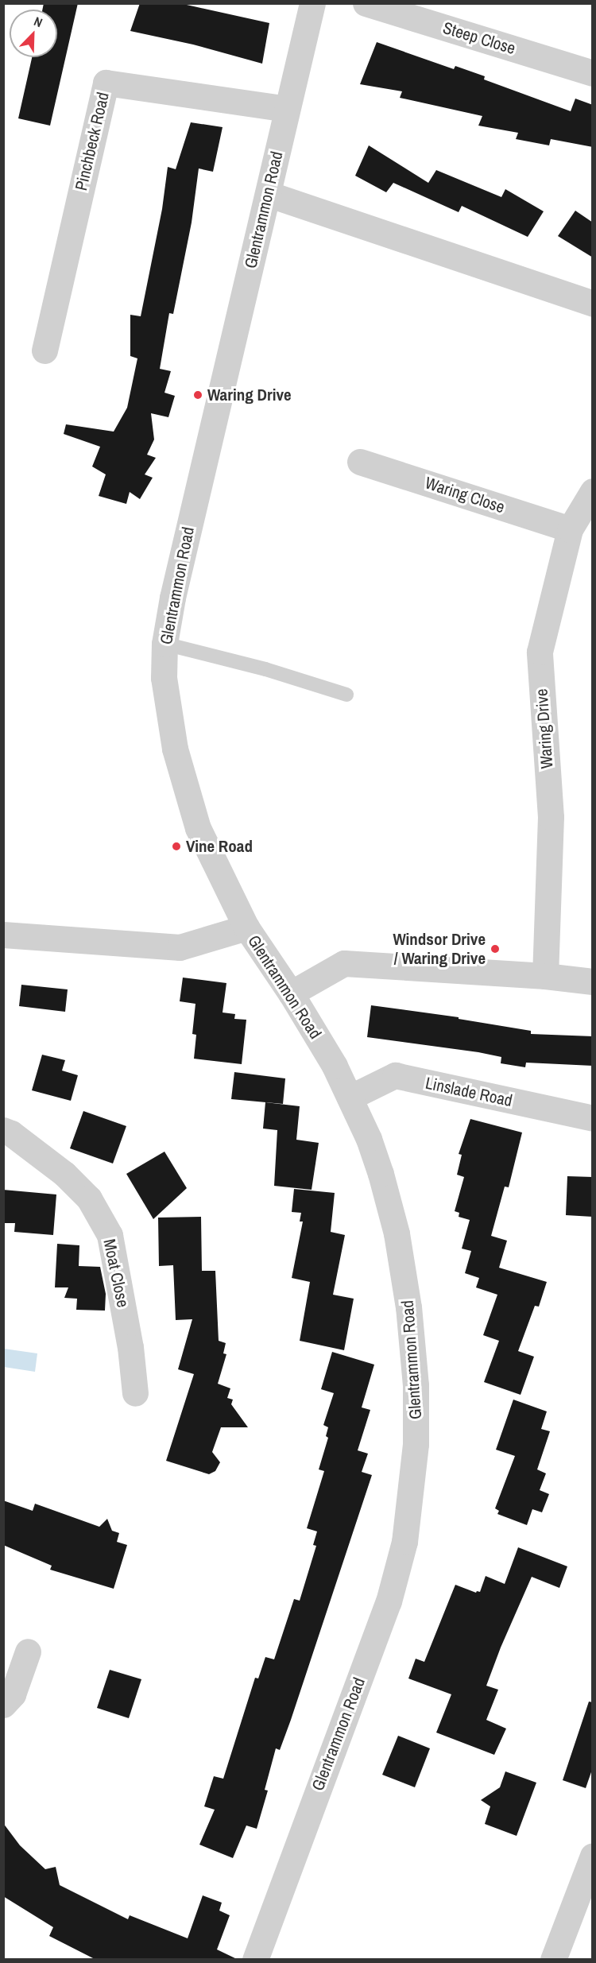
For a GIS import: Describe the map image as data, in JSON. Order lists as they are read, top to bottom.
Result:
{
  "streets": {
    "street": [
      "Steep Close",
      "Pinchbeck Road",
      "Glentrammon Road",
      "Waring Close",
      "Waring Drive",
      "Linslade Road",
      "Moat Close"
    ]
  },
  "crossings": [
    ["Pinchbeck Road", "Glentrammon Road"],
    ["Glentrammon Road", "Linslade Road"],
    ["Waring Close", "Waring Drive"]
  ],
  "places": ["Waring Drive", "Vine Road", "Windsor Drive / Waring Drive"],
  "north": "top right"
}
